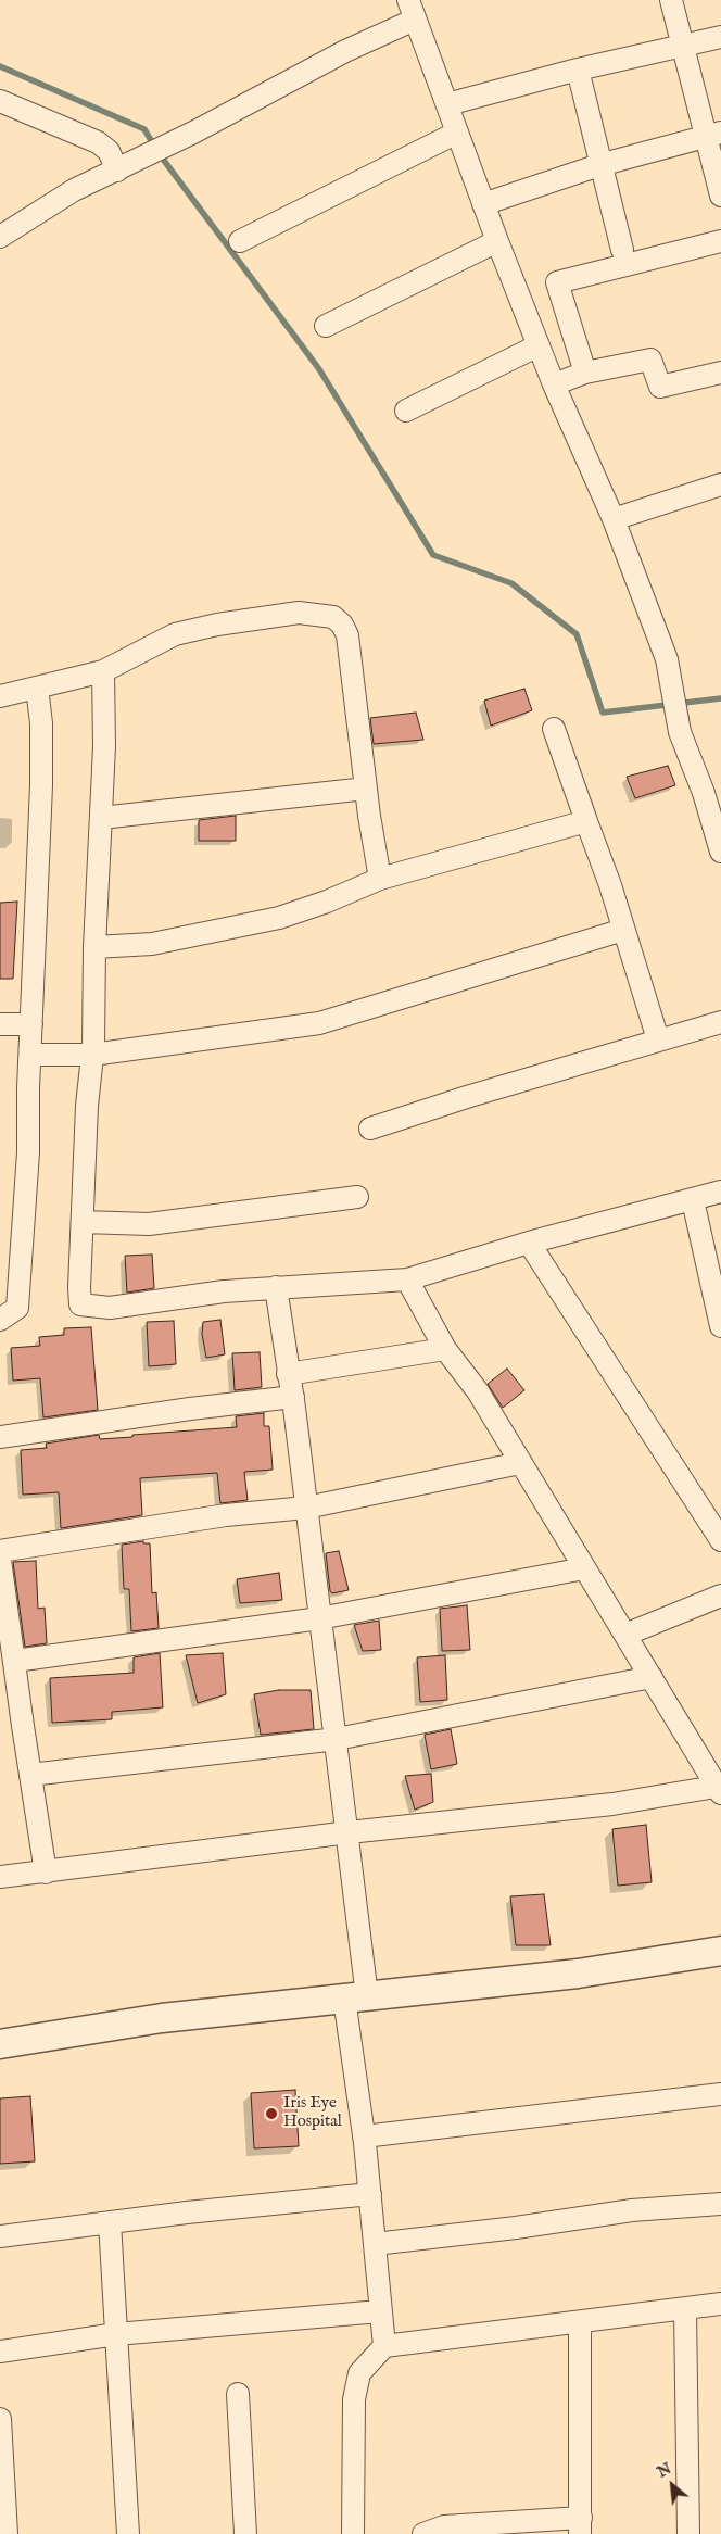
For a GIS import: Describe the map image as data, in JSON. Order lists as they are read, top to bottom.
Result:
{
  "places": ["Iris Eye Hospital"],
  "north": "top left"
}
